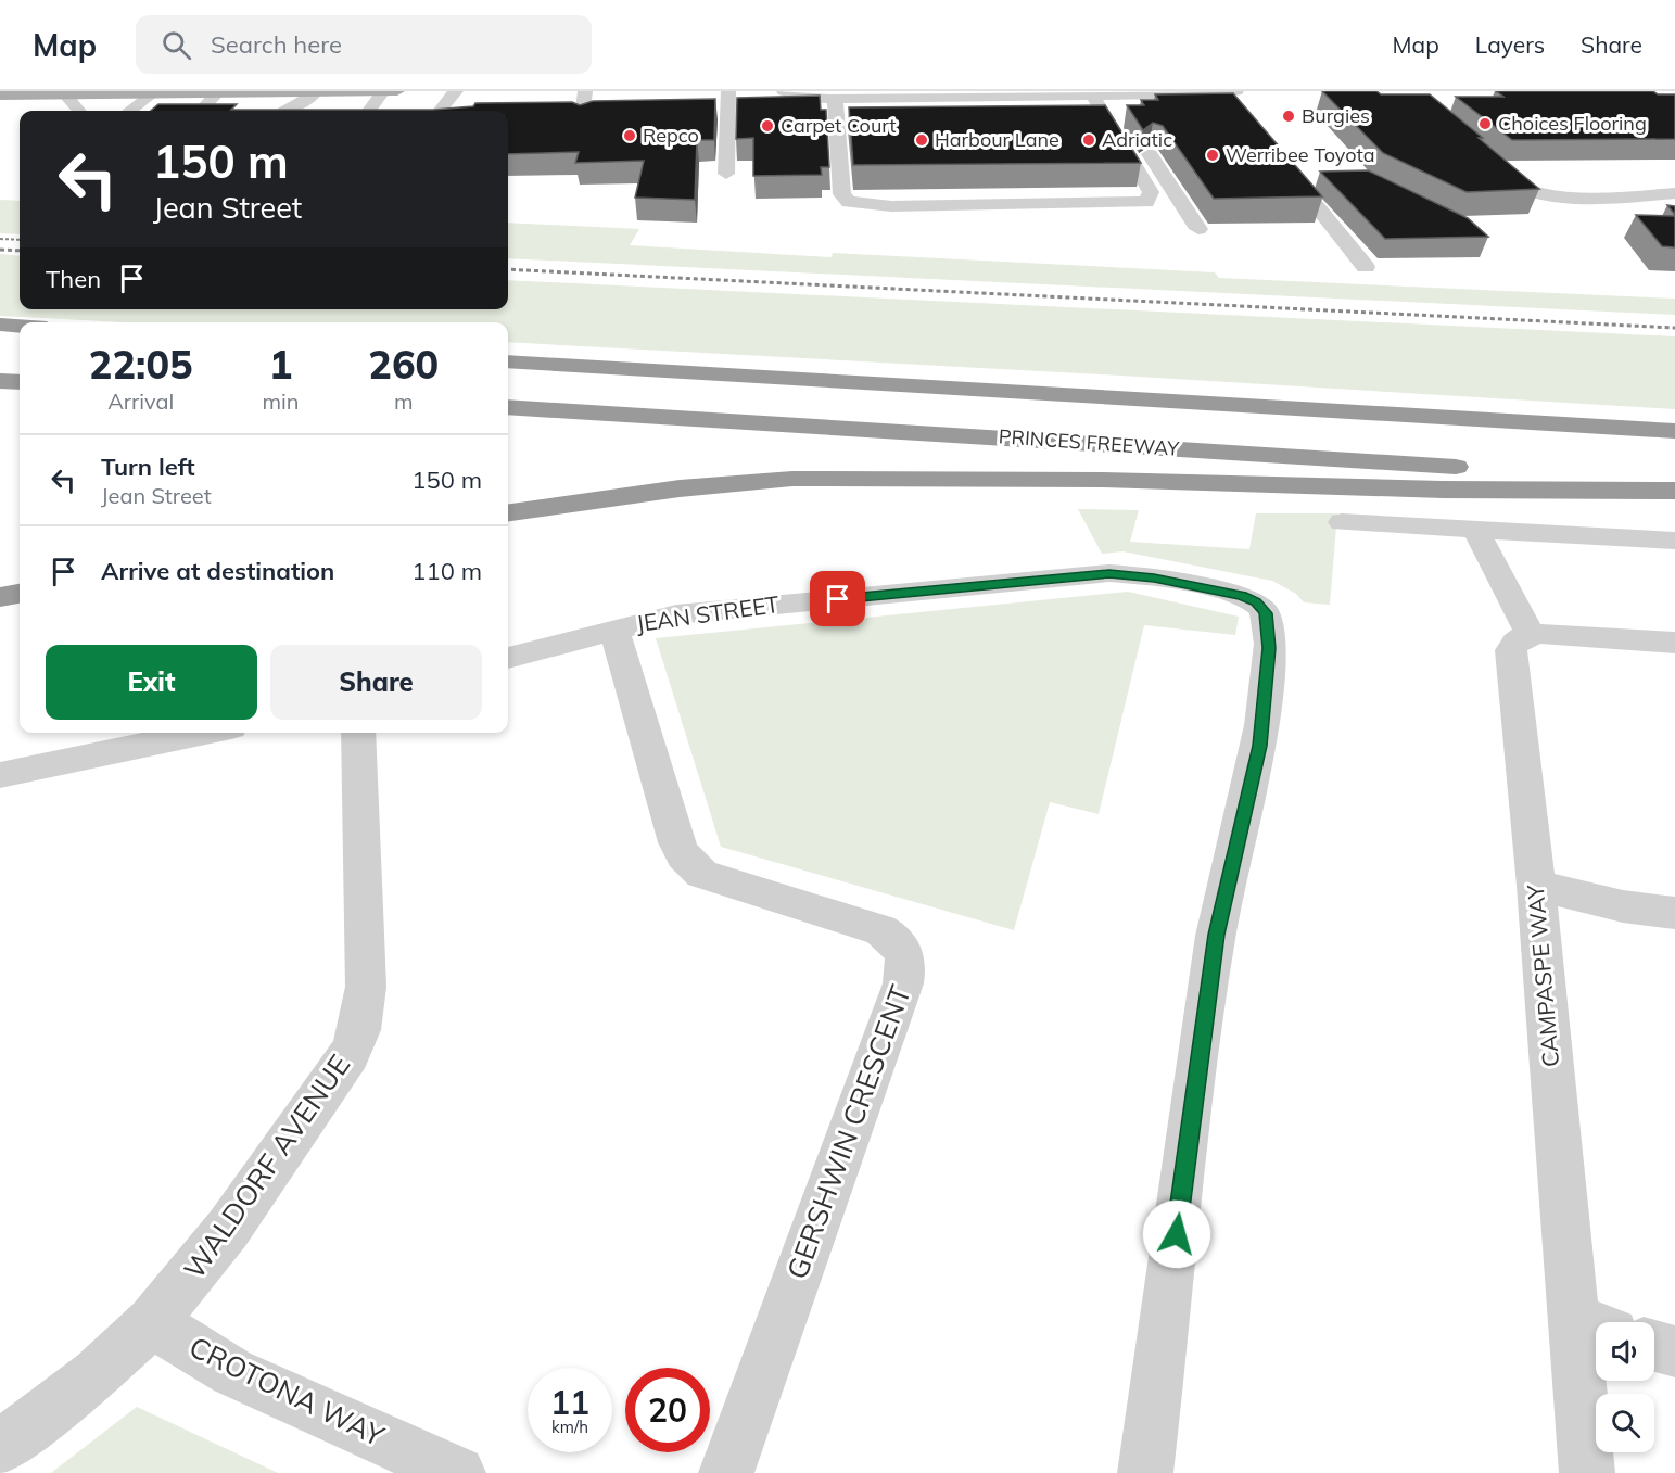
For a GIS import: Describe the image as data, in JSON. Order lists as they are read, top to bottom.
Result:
{
  "streets": {
    "highway": ["PRINCES FREEWAY"],
    "street": [
      "JEAN STREET",
      "CAMPASPE WAY",
      "GERSHWIN CRESCENT",
      "WALDORF AVENUE",
      "CROTONA WAY"
    ]
  },
  "crossings": [
    ["JEAN STREET", "GERSHWIN CRESCENT"],
    ["WALDORF AVENUE", "CROTONA WAY"]
  ],
  "places": [
    "Burgies",
    "Choices Flooring",
    "Carpet Court",
    "Repco",
    "Harbour Lane",
    "Adriatic",
    "Werribee Toyota"
  ],
  "page": {
    "header": "Map",
    "search": "Search here",
    "nav": ["Map", "Layers", "Share"],
    "turn": ["150 m", "Jean Street"],
    "then": "Then",
    "eta": [
      "22:05",
      "Arrival",
      "1",
      "min",
      "260",
      "m"
    ],
    "list": [
      {
        "name": "Turn left",
        "note": "Jean Street",
        "value": "150 m"
      },
      {
        "name": "Arrive at destination",
        "value": "110 m"
      }
    ],
    "buttons": ["Exit", "Share"],
    "speed": "11 km/h",
    "limit": "20"
  }
}
